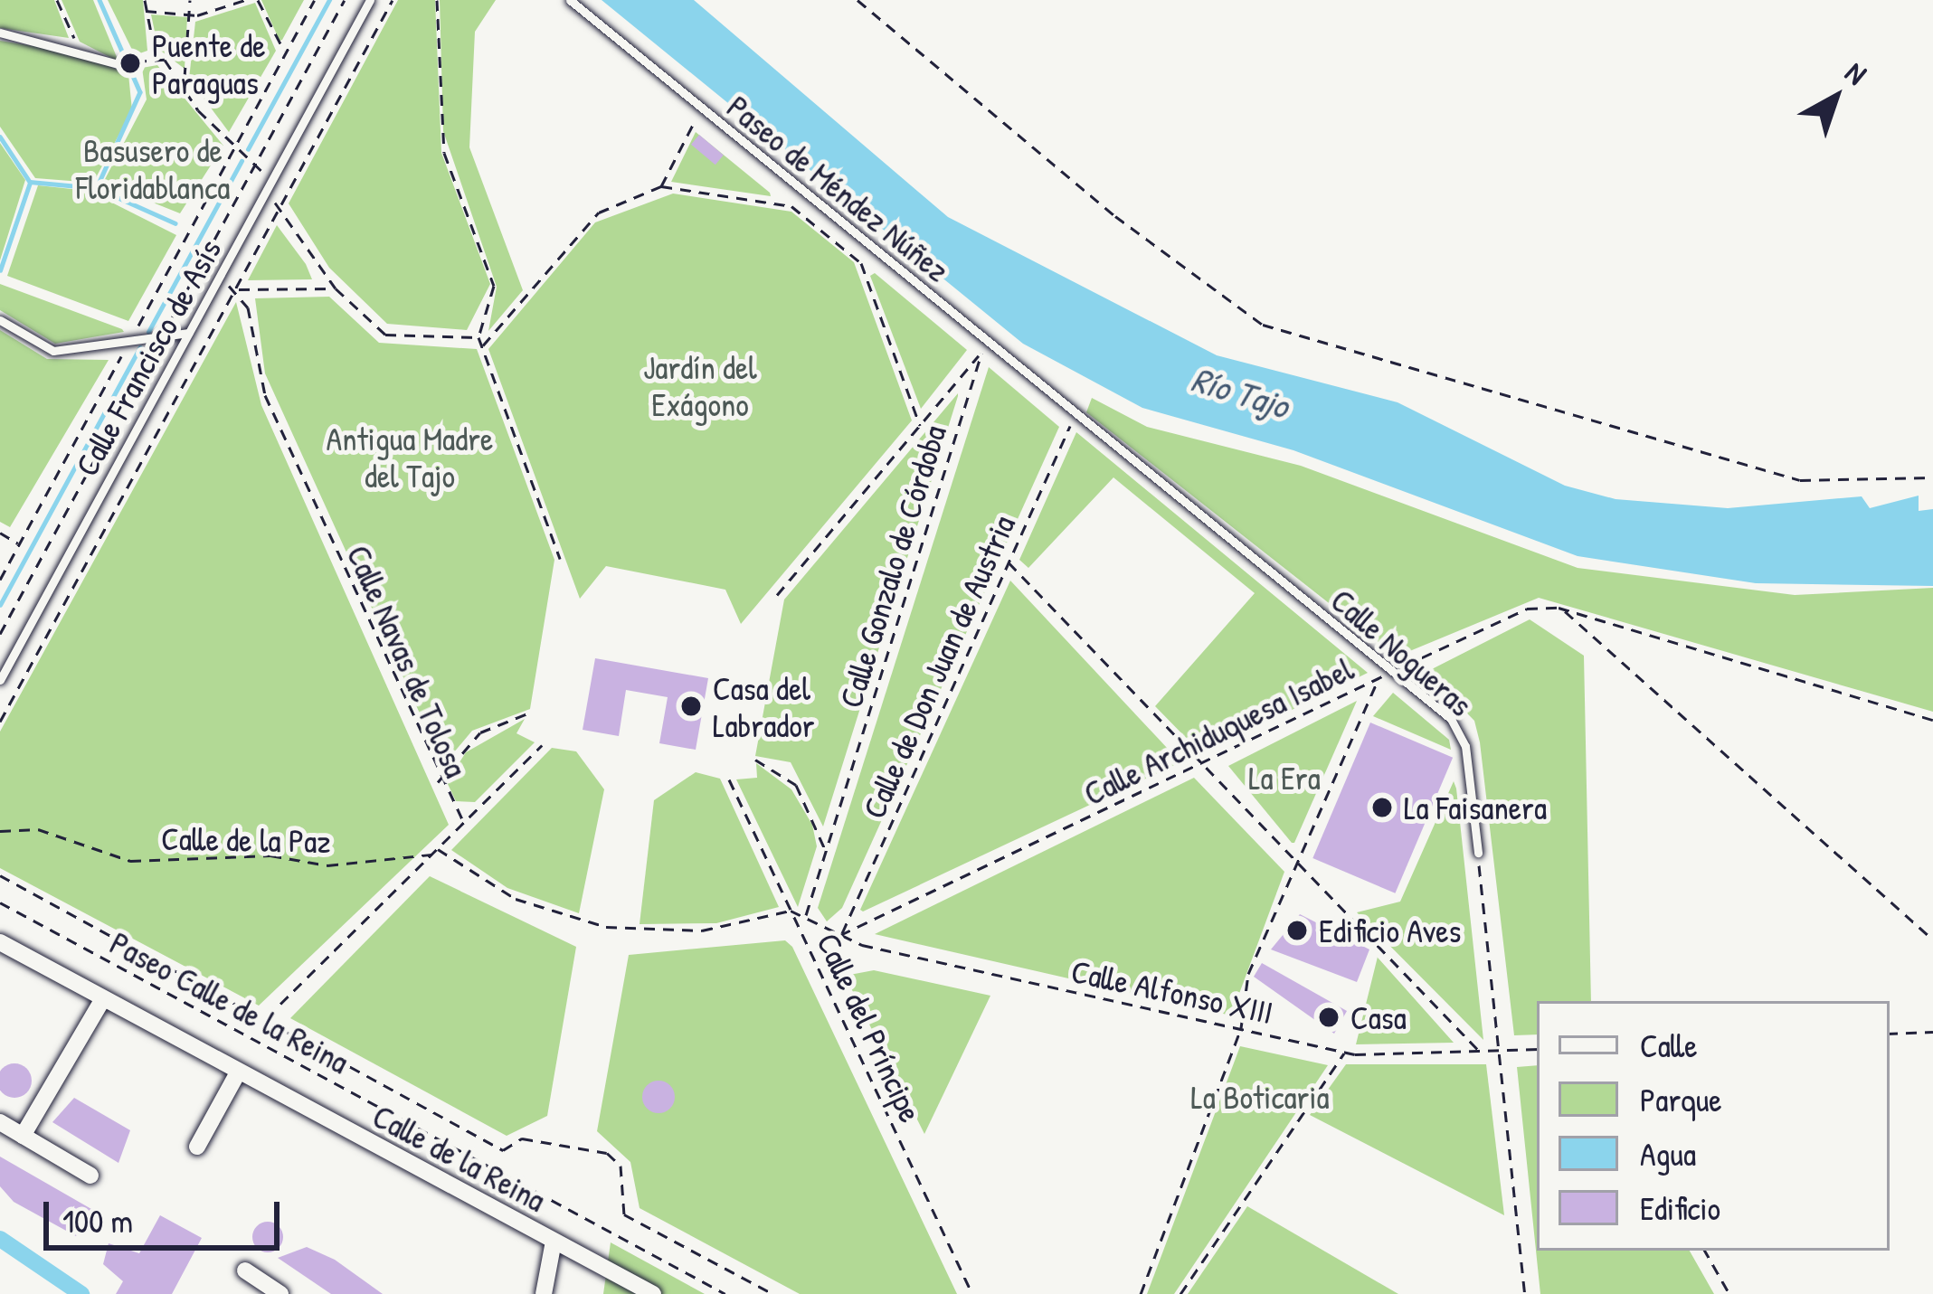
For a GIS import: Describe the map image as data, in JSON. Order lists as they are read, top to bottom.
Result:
{
  "streets": {
    "street": ["Calle de la Reina"],
    "lane": ["Paseo de Méndez Núñez", "Calle Francisco de Asís", "Calle Nogueras"],
    "path": [
      "Calle Gonzalo de Córdoba",
      "Calle Navas de Tolosa",
      "Calle de Don Juan de Austria",
      "Calle Archiduquesa Isabel",
      "Calle de la Paz",
      "Calle Alfonso XIII",
      "Paseo Calle de la Reina",
      "Calle del Príncipe"
    ]
  },
  "crossings": [
    ["Paseo de Méndez Núñez", "Calle Nogueras"],
    ["Paseo de Méndez Núñez", "Calle de Don Juan de Austria"],
    ["Calle Gonzalo de Córdoba", "Calle Alfonso XIII"],
    ["Calle Nogueras", "Calle de Don Juan de Austria"],
    ["Calle Nogueras", "Calle Archiduquesa Isabel"],
    ["Calle de Don Juan de Austria", "Calle Archiduquesa Isabel"],
    ["Calle de Don Juan de Austria", "Calle Alfonso XIII"],
    ["Calle Archiduquesa Isabel", "Calle Alfonso XIII"],
    ["Calle Alfonso XIII", "Calle del Príncipe"]
  ],
  "water": ["Río Tajo"],
  "parks": [
    "Basusero de Floridablanca",
    "Jardín del Exágono",
    "Antigua Madre del Tajo",
    "La Era",
    "La Boticaria"
  ],
  "places": [
    "Puente de Paraguas",
    "Casa del Labrador",
    "La Faisanera",
    "Edificio Aves",
    "Casa"
  ],
  "legend": [
    "Calle",
    "Parque",
    "Agua",
    "Edificio"
  ],
  "scale_bar": "100 m",
  "north": "top right"
}
